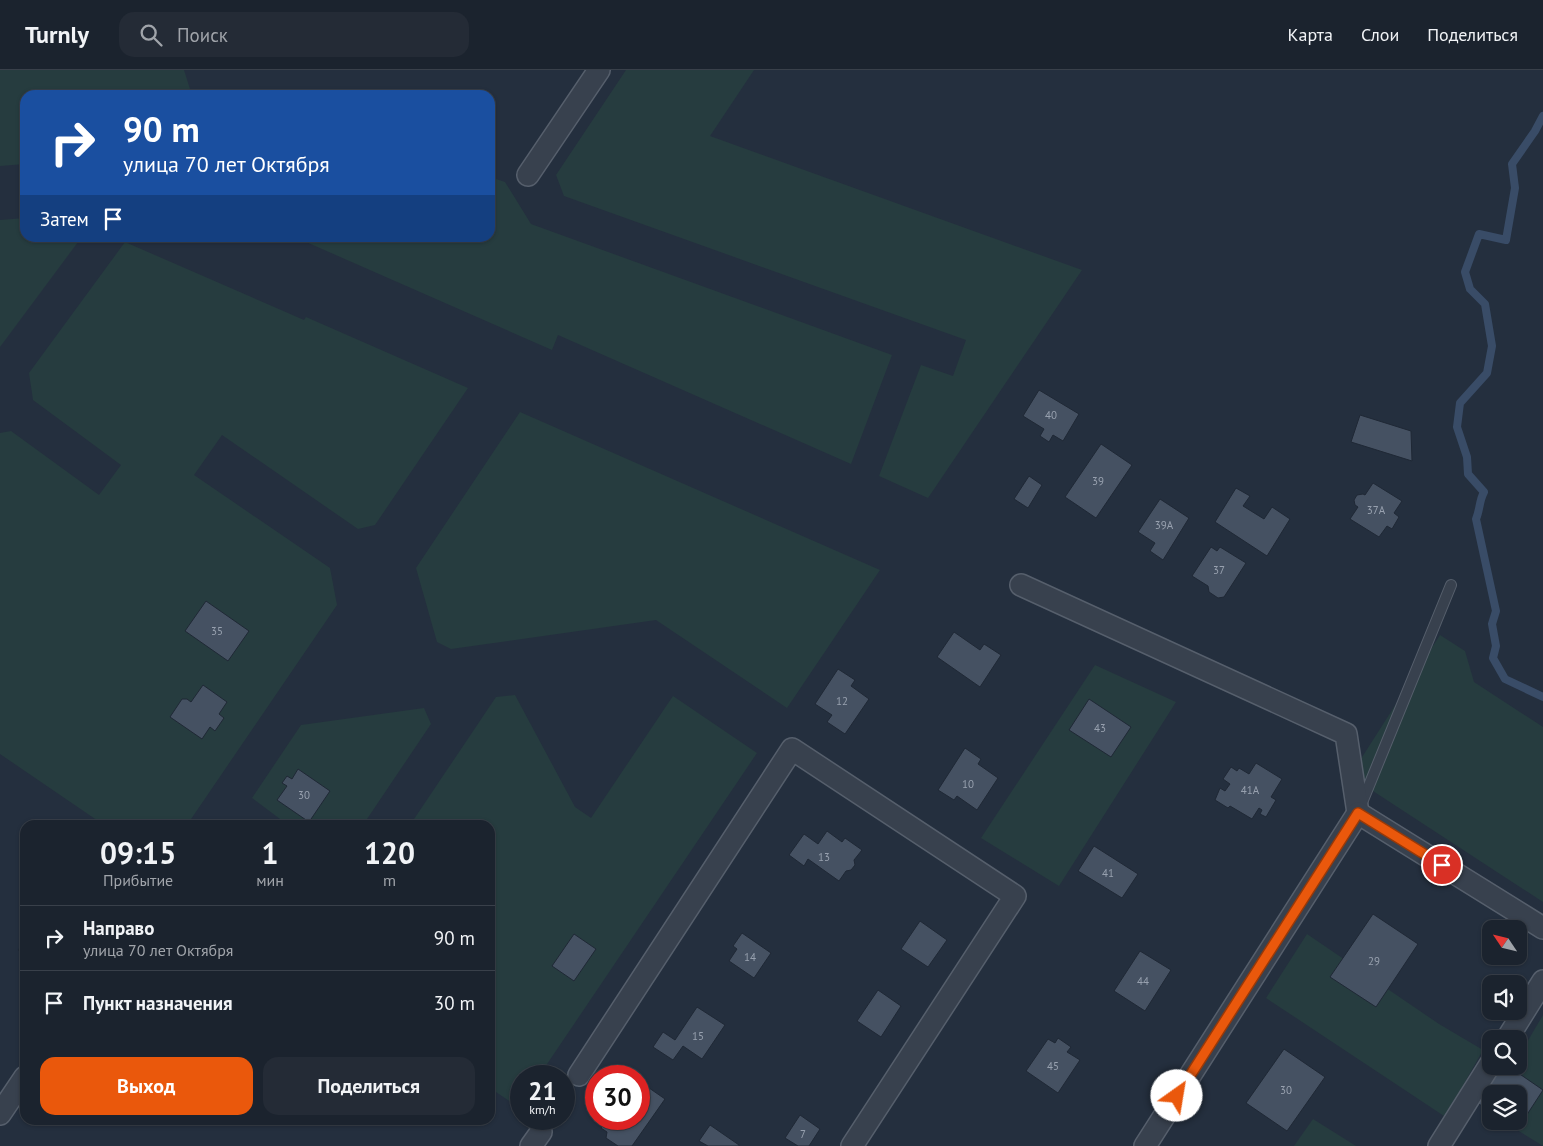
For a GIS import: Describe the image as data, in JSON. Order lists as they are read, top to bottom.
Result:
{
  "house_numbers": [
    "40",
    "39",
    "37А",
    "39А",
    "37",
    "35",
    "12",
    "43",
    "10",
    "41А",
    "30",
    "13",
    "41",
    "14",
    "29",
    "44",
    "15",
    "45",
    "30",
    "7"
  ],
  "north": "top left",
  "page": {
    "header": "Turnly",
    "search": "Поиск",
    "nav": ["Карта", "Слои", "Поделиться"],
    "turn": ["90 m", "улица 70 лет Октября"],
    "then": "Затем",
    "eta": [
      "09:15",
      "Прибытие",
      "1",
      "мин",
      "120",
      "m"
    ],
    "list": [
      {
        "name": "Направо",
        "note": "улица 70 лет Октября",
        "value": "90 m"
      },
      {
        "name": "Пункт назначения",
        "value": "30 m"
      }
    ],
    "buttons": ["Выход", "Поделиться"],
    "speed": "21 km/h",
    "limit": "30"
  }
}
